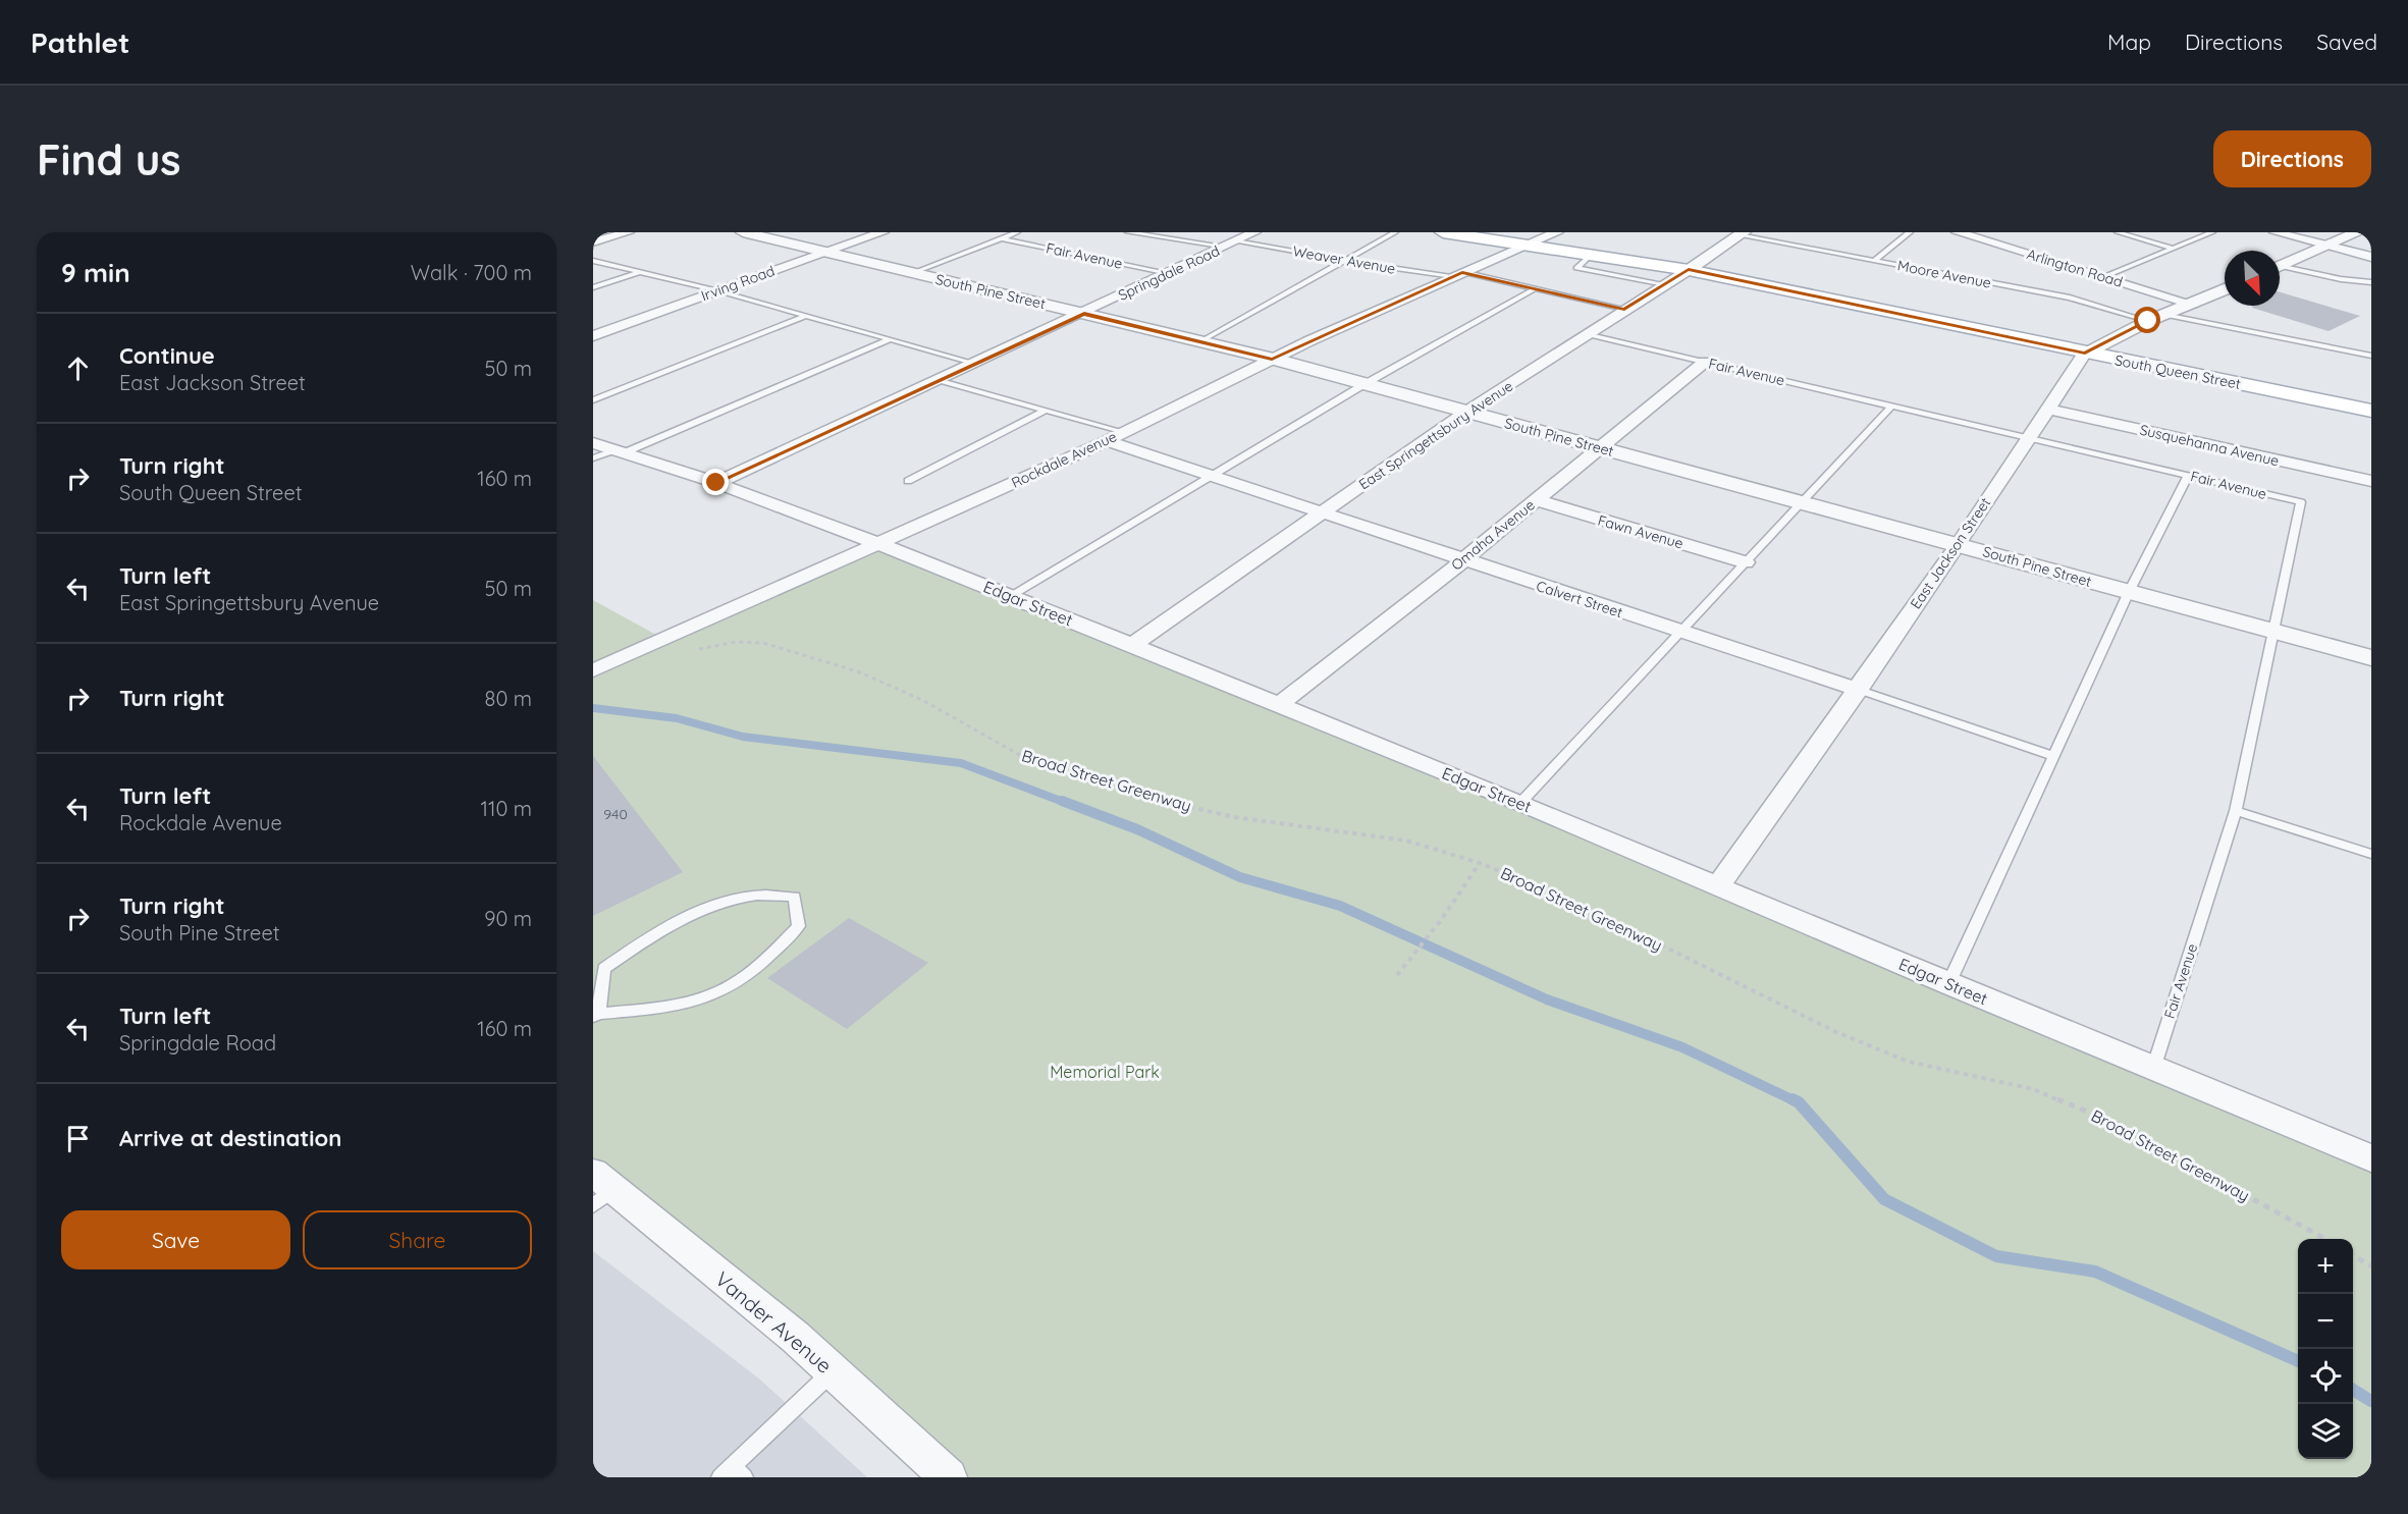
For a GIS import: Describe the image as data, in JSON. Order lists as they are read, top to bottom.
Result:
{
  "streets": {
    "main road": ["South Queen Street"],
    "street": [
      "Arlington Road",
      "Springdale Road",
      "Irving Road",
      "South Pine Street",
      "East Springettsbury Avenue",
      "Susquehanna Avenue",
      "Rockdale Avenue",
      "Fawn Avenue",
      "Omaha Avenue",
      "East Jackson Street",
      "Calvert Street",
      "Edgar Street",
      "Vander Avenue"
    ],
    "lane": ["Fair Avenue", "Weaver Avenue", "Moore Avenue"],
    "path": ["Broad Street Greenway"]
  },
  "crossings": [
    ["Fair Avenue", "Springdale Road"],
    ["Fair Avenue", "South Pine Street"],
    ["Fair Avenue", "East Springettsbury Avenue"],
    ["Fair Avenue", "Omaha Avenue"],
    ["Fair Avenue", "East Jackson Street"],
    ["Fair Avenue", "Edgar Street"],
    ["Weaver Avenue", "Springdale Road"],
    ["Weaver Avenue", "East Springettsbury Avenue"],
    ["Weaver Avenue", "Rockdale Avenue"],
    ["Arlington Road", "East Jackson Street"],
    ["Springdale Road", "South Pine Street"],
    ["Springdale Road", "Edgar Street"],
    ["Moore Avenue", "East Springettsbury Avenue"],
    ["Moore Avenue", "East Jackson Street"],
    ["Irving Road", "South Pine Street"],
    ["South Pine Street", "East Springettsbury Avenue"],
    ["South Pine Street", "Rockdale Avenue"],
    ["South Pine Street", "Omaha Avenue"],
    ["South Pine Street", "East Jackson Street"],
    ["South Queen Street", "East Springettsbury Avenue"],
    ["South Queen Street", "Rockdale Avenue"],
    ["South Queen Street", "East Jackson Street"],
    ["East Springettsbury Avenue", "Calvert Street"],
    ["East Springettsbury Avenue", "Edgar Street"],
    ["Susquehanna Avenue", "East Jackson Street"],
    ["Rockdale Avenue", "Calvert Street"],
    ["Rockdale Avenue", "Edgar Street"],
    ["Fawn Avenue", "Omaha Avenue"],
    ["Omaha Avenue", "Calvert Street"],
    ["Omaha Avenue", "Edgar Street"],
    ["East Jackson Street", "Calvert Street"],
    ["East Jackson Street", "Edgar Street"]
  ],
  "parks": ["Memorial Park"],
  "house_numbers": ["940"],
  "north": "bottom right",
  "page": {
    "header": "Pathlet",
    "nav": ["Map", "Directions", "Saved"],
    "buttons": [
      "Directions",
      ["Save", "Share"]
    ],
    "title": "Find us",
    "heading": ["9 min", "Walk · 700 m"],
    "list": [
      ["Continue", "East Jackson Street", "50 m"],
      ["Turn right", "South Queen Street", "160 m"],
      ["Turn left", "East Springettsbury Avenue", "50 m"],
      ["Turn right", "80 m"],
      ["Turn left", "Rockdale Avenue", "110 m"],
      ["Turn right", "South Pine Street", "90 m"],
      ["Turn left", "Springdale Road", "160 m"],
      "Arrive at destination"
    ],
    "map_buttons": ["+", "−"]
  }
}
